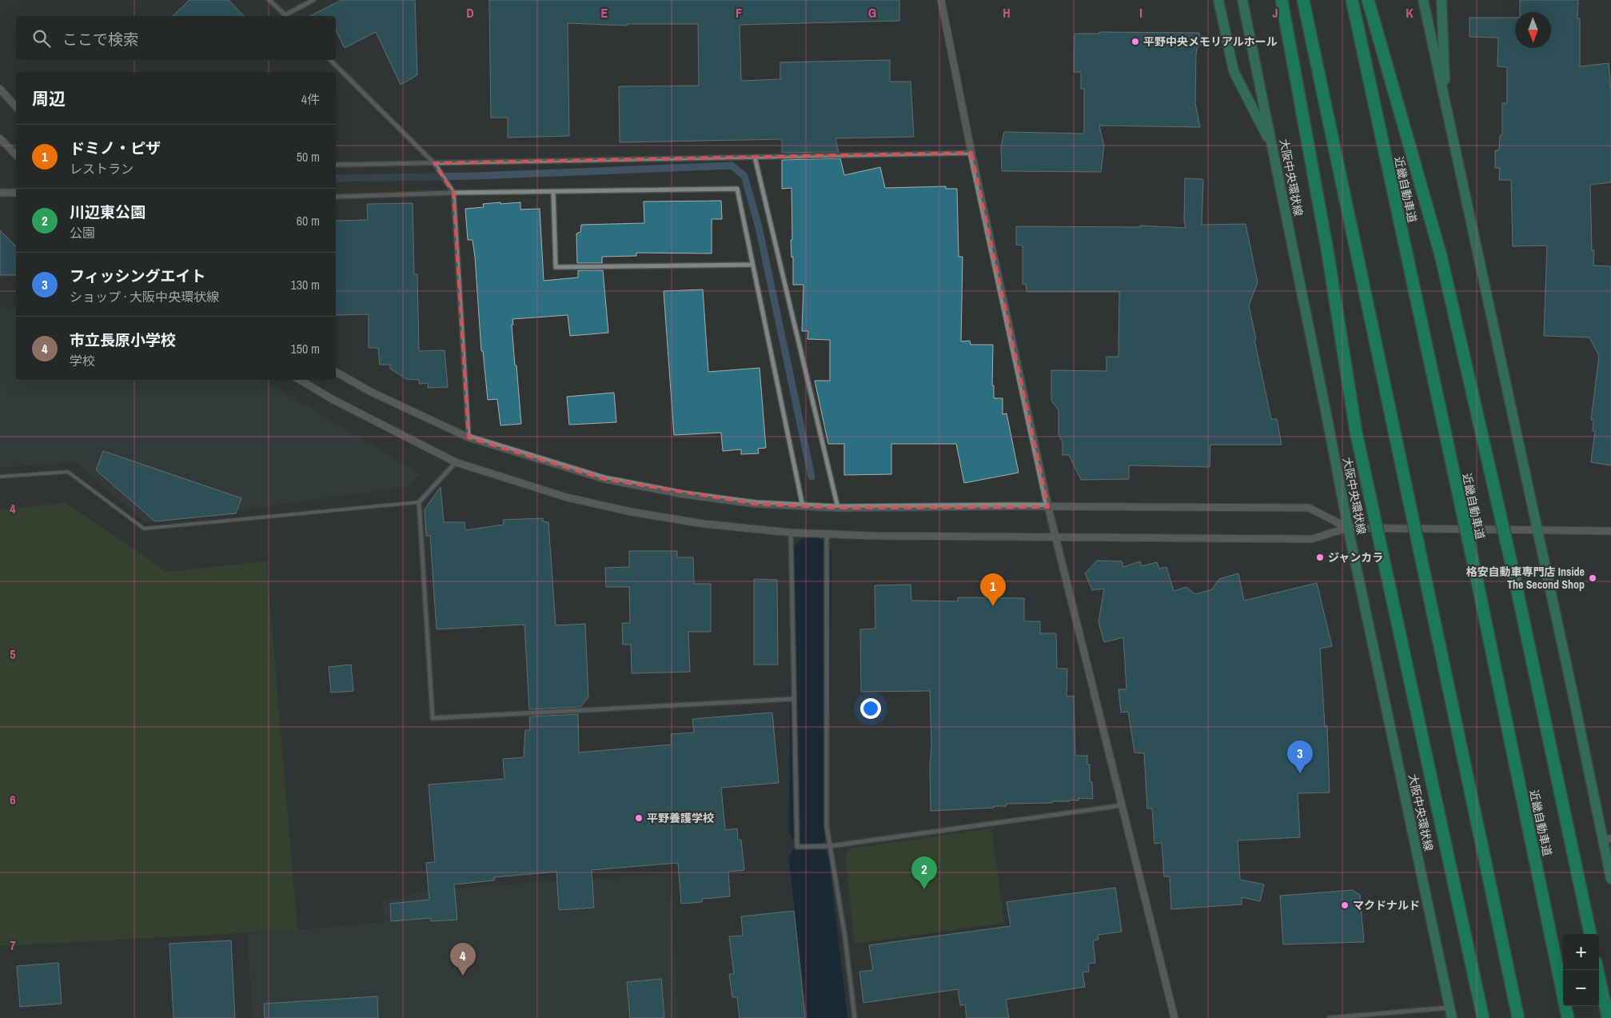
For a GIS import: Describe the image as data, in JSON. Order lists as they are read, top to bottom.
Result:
{
  "streets": {
    "highway": ["近畿自動車道"],
    "main road": ["大阪中央環状線"]
  },
  "places": [
    "平野中央メモリアルホール",
    "ジャンカラ",
    "格安自動車専門店 Inside The Second Shop",
    "平野養護学校",
    "マクドナルド"
  ],
  "north": "bottom",
  "page": {
    "search": "ここで検索",
    "heading": ["周辺", "4件"],
    "list": [
      {
        "mark": "1",
        "name": "ドミノ・ピザ",
        "note": "レストラン",
        "value": "50 m"
      },
      {
        "mark": "2",
        "name": "川辺東公園",
        "note": "公園",
        "value": "60 m"
      },
      {
        "mark": "3",
        "name": "フィッシングエイト",
        "note": "ショップ · 大阪中央環状線",
        "value": "130 m"
      },
      {
        "mark": "4",
        "name": "市立長原小学校",
        "note": "学校",
        "value": "150 m"
      }
    ],
    "pins": [
      "1",
      "3",
      "2",
      "4"
    ],
    "map_buttons": ["+", "−"]
  },
  "grid": {
    "columns": [
      "D",
      "E",
      "F",
      "G",
      "H",
      "I",
      "J",
      "K"
    ],
    "rows": [
      "4",
      "5",
      "6",
      "7"
    ]
  }
}
